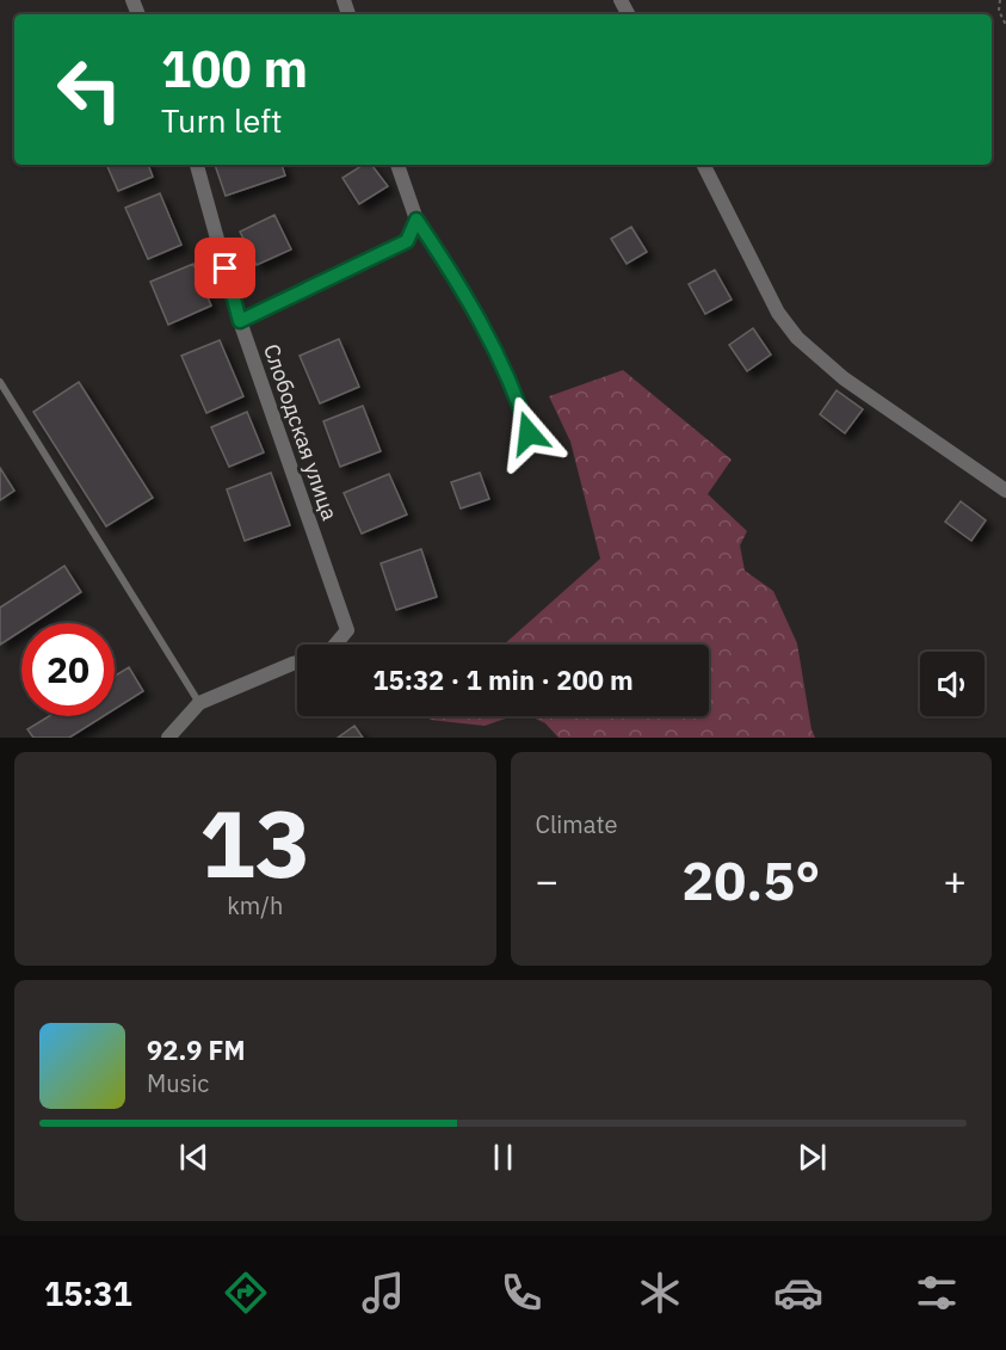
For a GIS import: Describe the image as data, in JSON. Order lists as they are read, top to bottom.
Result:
{
  "streets": {
    "street": ["Слободская улица"]
  },
  "page": {
    "turn": ["100 m", "Turn left"],
    "limit": "20",
    "trip": "15:32 · 1 min · 200 m",
    "tile": [
      ["13", "km/h"],
      "Climate"
    ],
    "heat": ["−", "20.5°", "+"],
    "song": ["92.9 FM", "Music"],
    "tabs": "15:31"
  }
}
